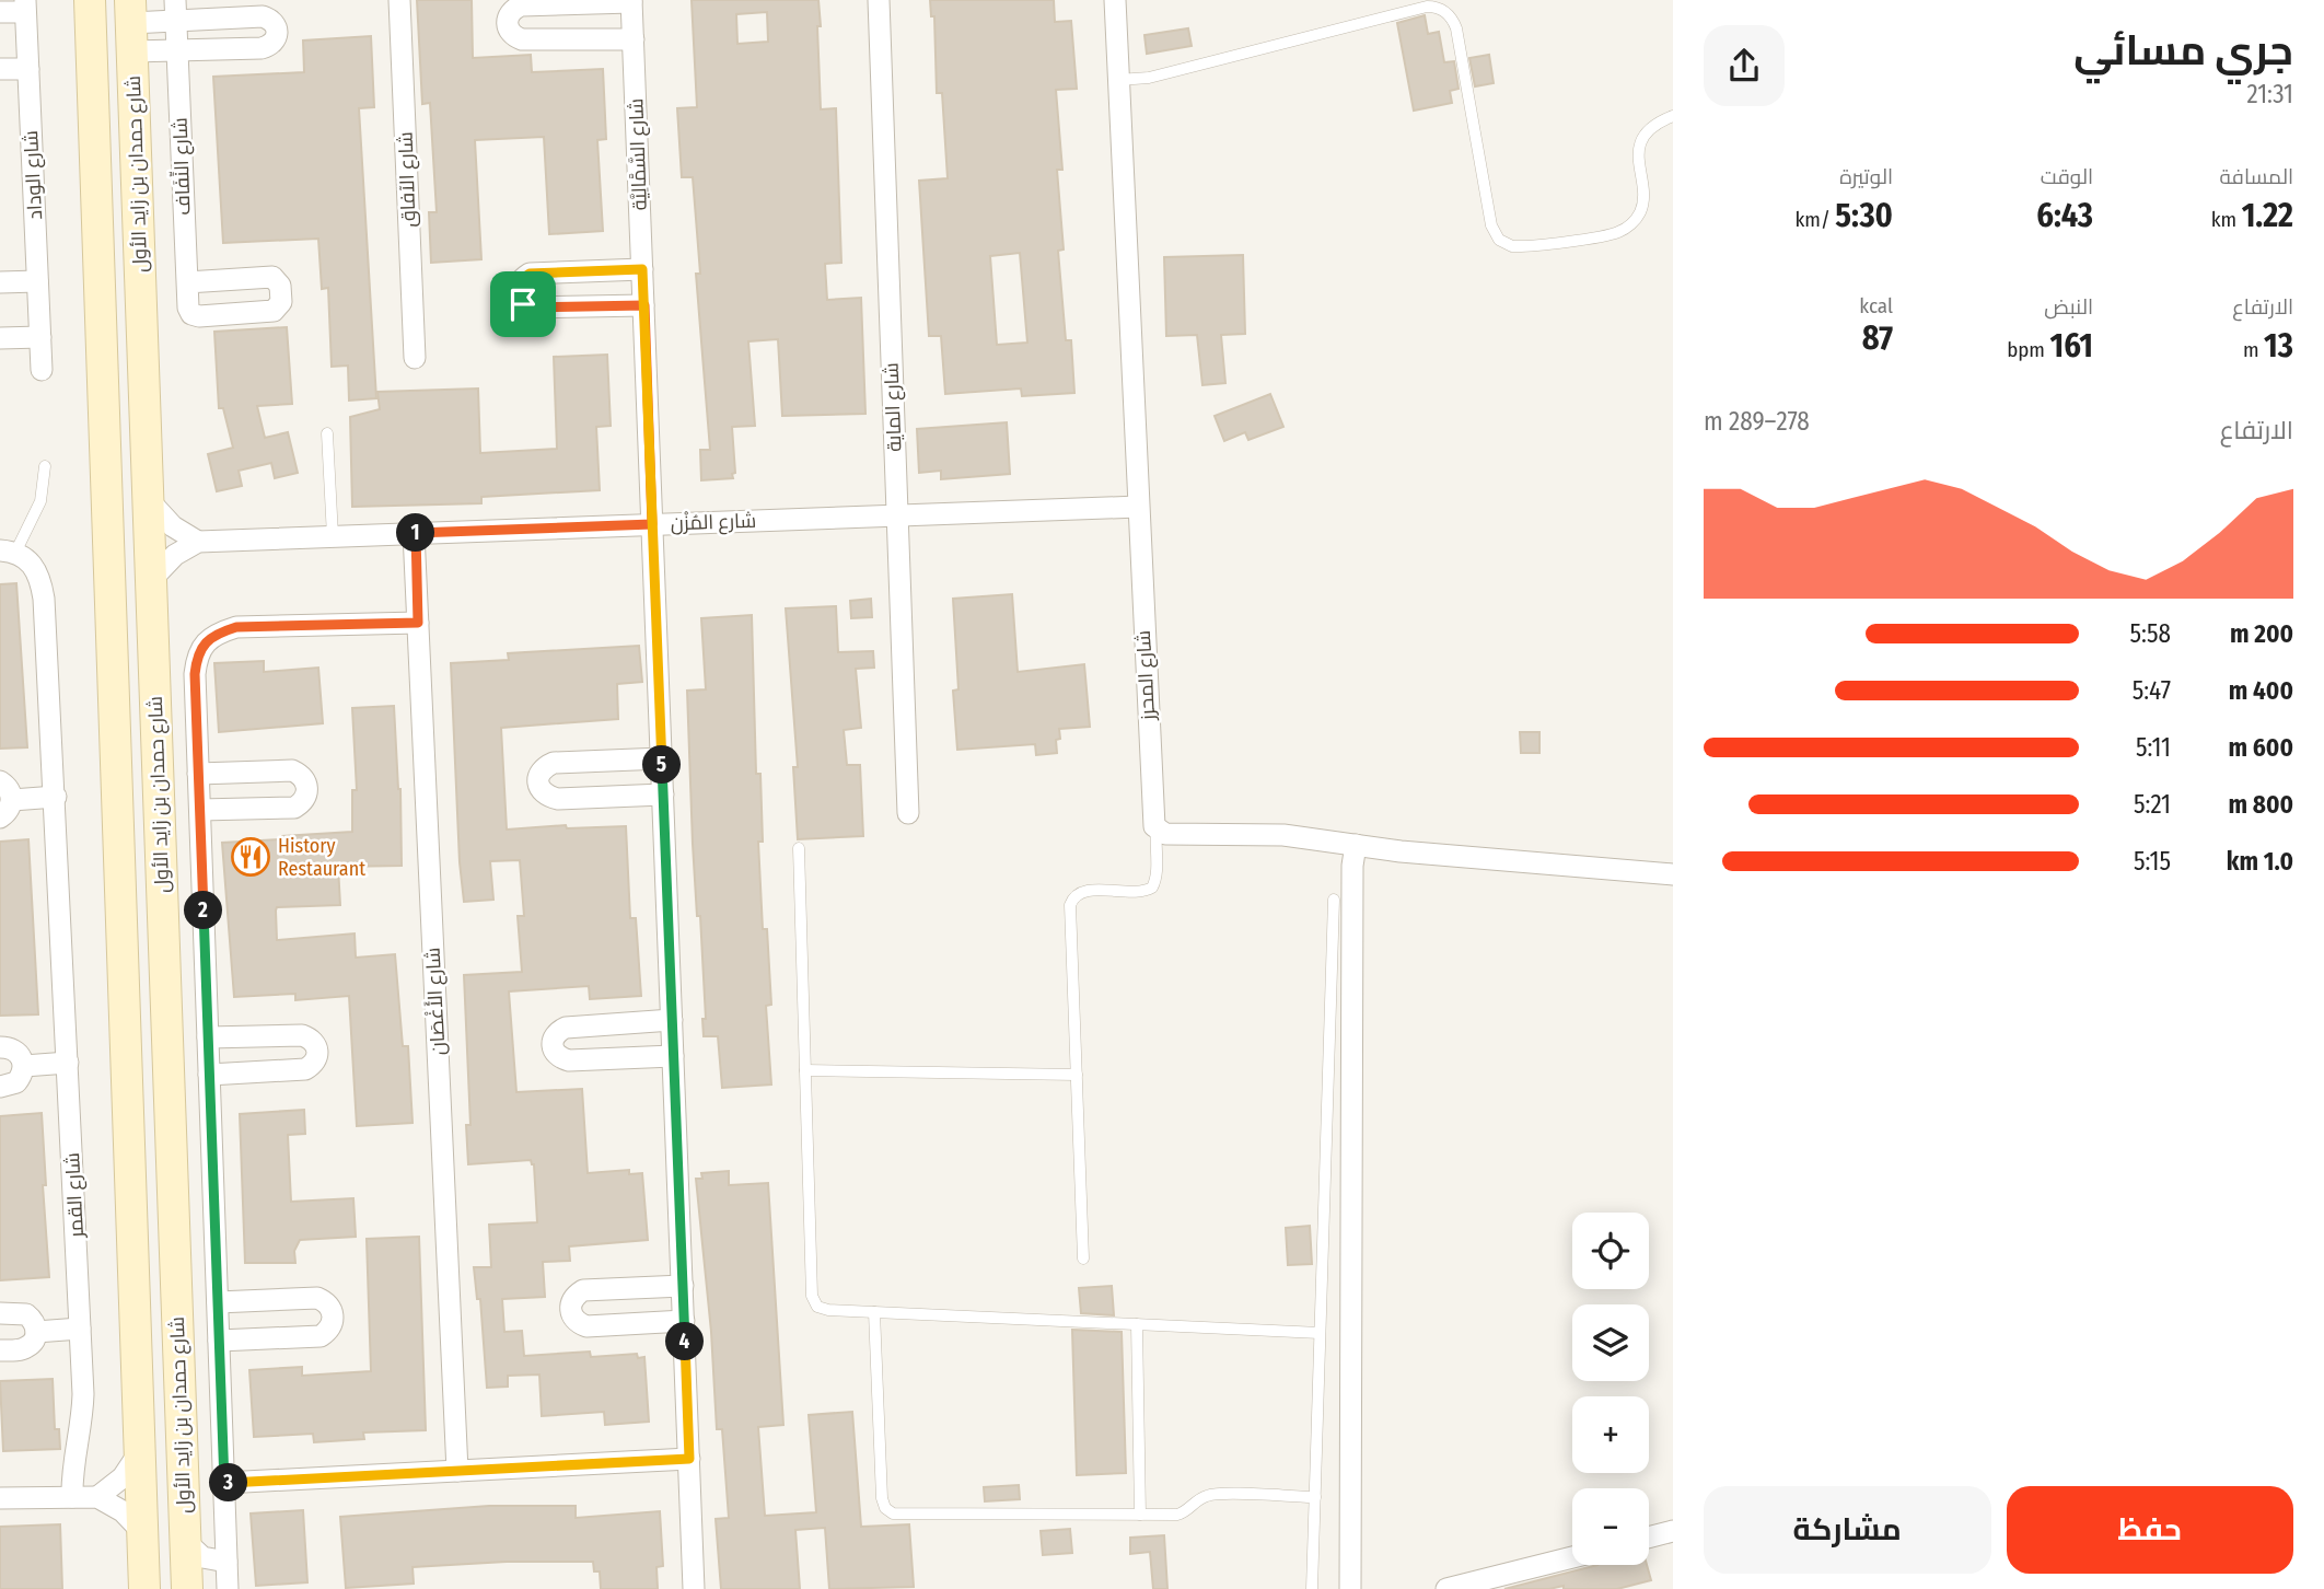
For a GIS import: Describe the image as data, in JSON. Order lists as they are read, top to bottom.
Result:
{
  "streets": {
    "main road": ["شارع حمدان بن زايد الأول"],
    "street": [
      "شارع السَّمَّالِيَّة",
      "شارع النِّفَاف",
      "شارع الوداد",
      "شارع الآفاق",
      "شارع الماية",
      "شارع المُزْن",
      "شارع المحرز",
      "شارع الأَغْصَان",
      "شارع القمر"
    ]
  },
  "crossings": [
    ["شارع السَّمَّالِيَّة", "شارع المُزْن"],
    ["شارع الماية", "شارع المُزْن"],
    ["شارع المُزْن", "شارع المحرز"],
    ["شارع المُزْن", "شارع الأَغْصَان"]
  ],
  "places": {
    "restaurant": ["History Restaurant"]
  },
  "page": {
    "heading": ["جري مسائي", "21:31"],
    "stats": [
      ["المسافة", "1.22 km"],
      ["الوقت", "6:43"],
      ["الوتيرة", "5:30 /km"],
      ["الارتفاع", "13 m"],
      ["النبض", "161 bpm"],
      ["kcal", "87"]
    ],
    "chart": ["الارتفاع", "278–289 m"],
    "pins": [
      "1",
      "5",
      "2",
      "4",
      "3"
    ],
    "list": [
      {
        "name": "200 m",
        "note": "5:58"
      },
      {
        "name": "400 m",
        "note": "5:47"
      },
      {
        "name": "600 m",
        "note": "5:11"
      },
      {
        "name": "800 m",
        "note": "5:21"
      },
      {
        "name": "1.0 km",
        "note": "5:15"
      }
    ],
    "map_buttons": ["+", "−"],
    "buttons": ["حفظ", "مشاركة"]
  }
}
